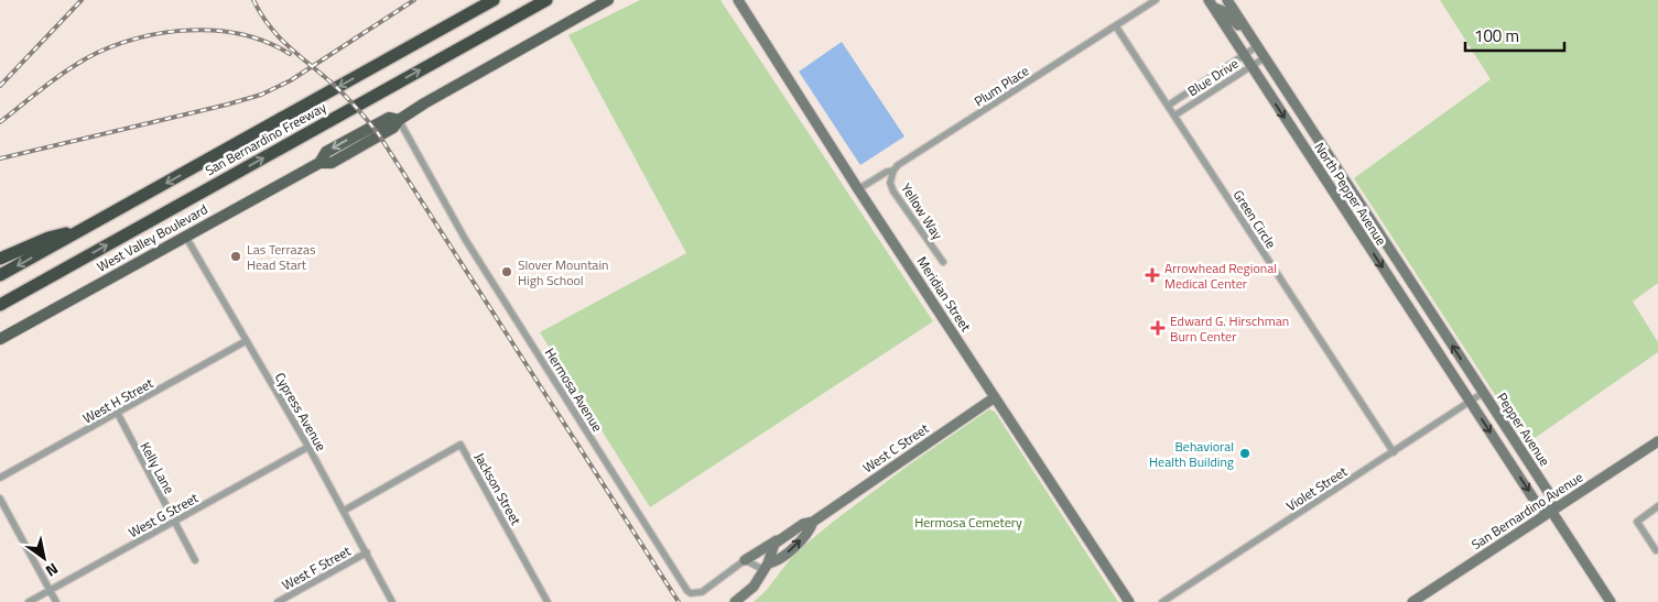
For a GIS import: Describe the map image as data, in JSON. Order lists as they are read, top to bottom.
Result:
{
  "streets": {
    "highway": ["San Bernardino Freeway"],
    "main road": [
      "North Pepper Avenue",
      "West Valley Boulevard",
      "Meridian Street",
      "Pepper Avenue",
      "West C Street",
      "San Bernardino Avenue"
    ],
    "street": [
      "Blue Drive",
      "Plum Place",
      "Yellow Way",
      "Green Circle",
      "Hermosa Avenue",
      "West H Street",
      "Cypress Avenue",
      "Kelly Lane",
      "Jackson Street",
      "Violet Street",
      "West G Street",
      "West F Street"
    ]
  },
  "crossings": [
    ["Blue Drive", "North Pepper Avenue"],
    ["Blue Drive", "Green Circle"],
    ["Plum Place", "Yellow Way"],
    ["Plum Place", "Green Circle"],
    ["Plum Place", "Meridian Street"],
    ["North Pepper Avenue", "Pepper Avenue"],
    ["North Pepper Avenue", "Violet Street"],
    ["Green Circle", "Violet Street"],
    ["West Valley Boulevard", "Hermosa Avenue"],
    ["West Valley Boulevard", "Cypress Avenue"],
    ["Meridian Street", "West C Street"],
    ["West H Street", "Cypress Avenue"],
    ["West H Street", "Kelly Lane"],
    ["Cypress Avenue", "Jackson Street"],
    ["Cypress Avenue", "West G Street"],
    ["Cypress Avenue", "West F Street"],
    ["Pepper Avenue", "Violet Street"],
    ["Pepper Avenue", "San Bernardino Avenue"],
    ["Kelly Lane", "West G Street"]
  ],
  "parks": ["Hermosa Cemetery"],
  "places": {
    "other": ["Las Terrazas Head Start", "Slover Mountain High School", "Behavioral Health Building"],
    "health": ["Arrowhead Regional Medical Center", "Edward G. Hirschman Burn Center"]
  },
  "scale_bar": "100 m",
  "north": "bottom right"
}
